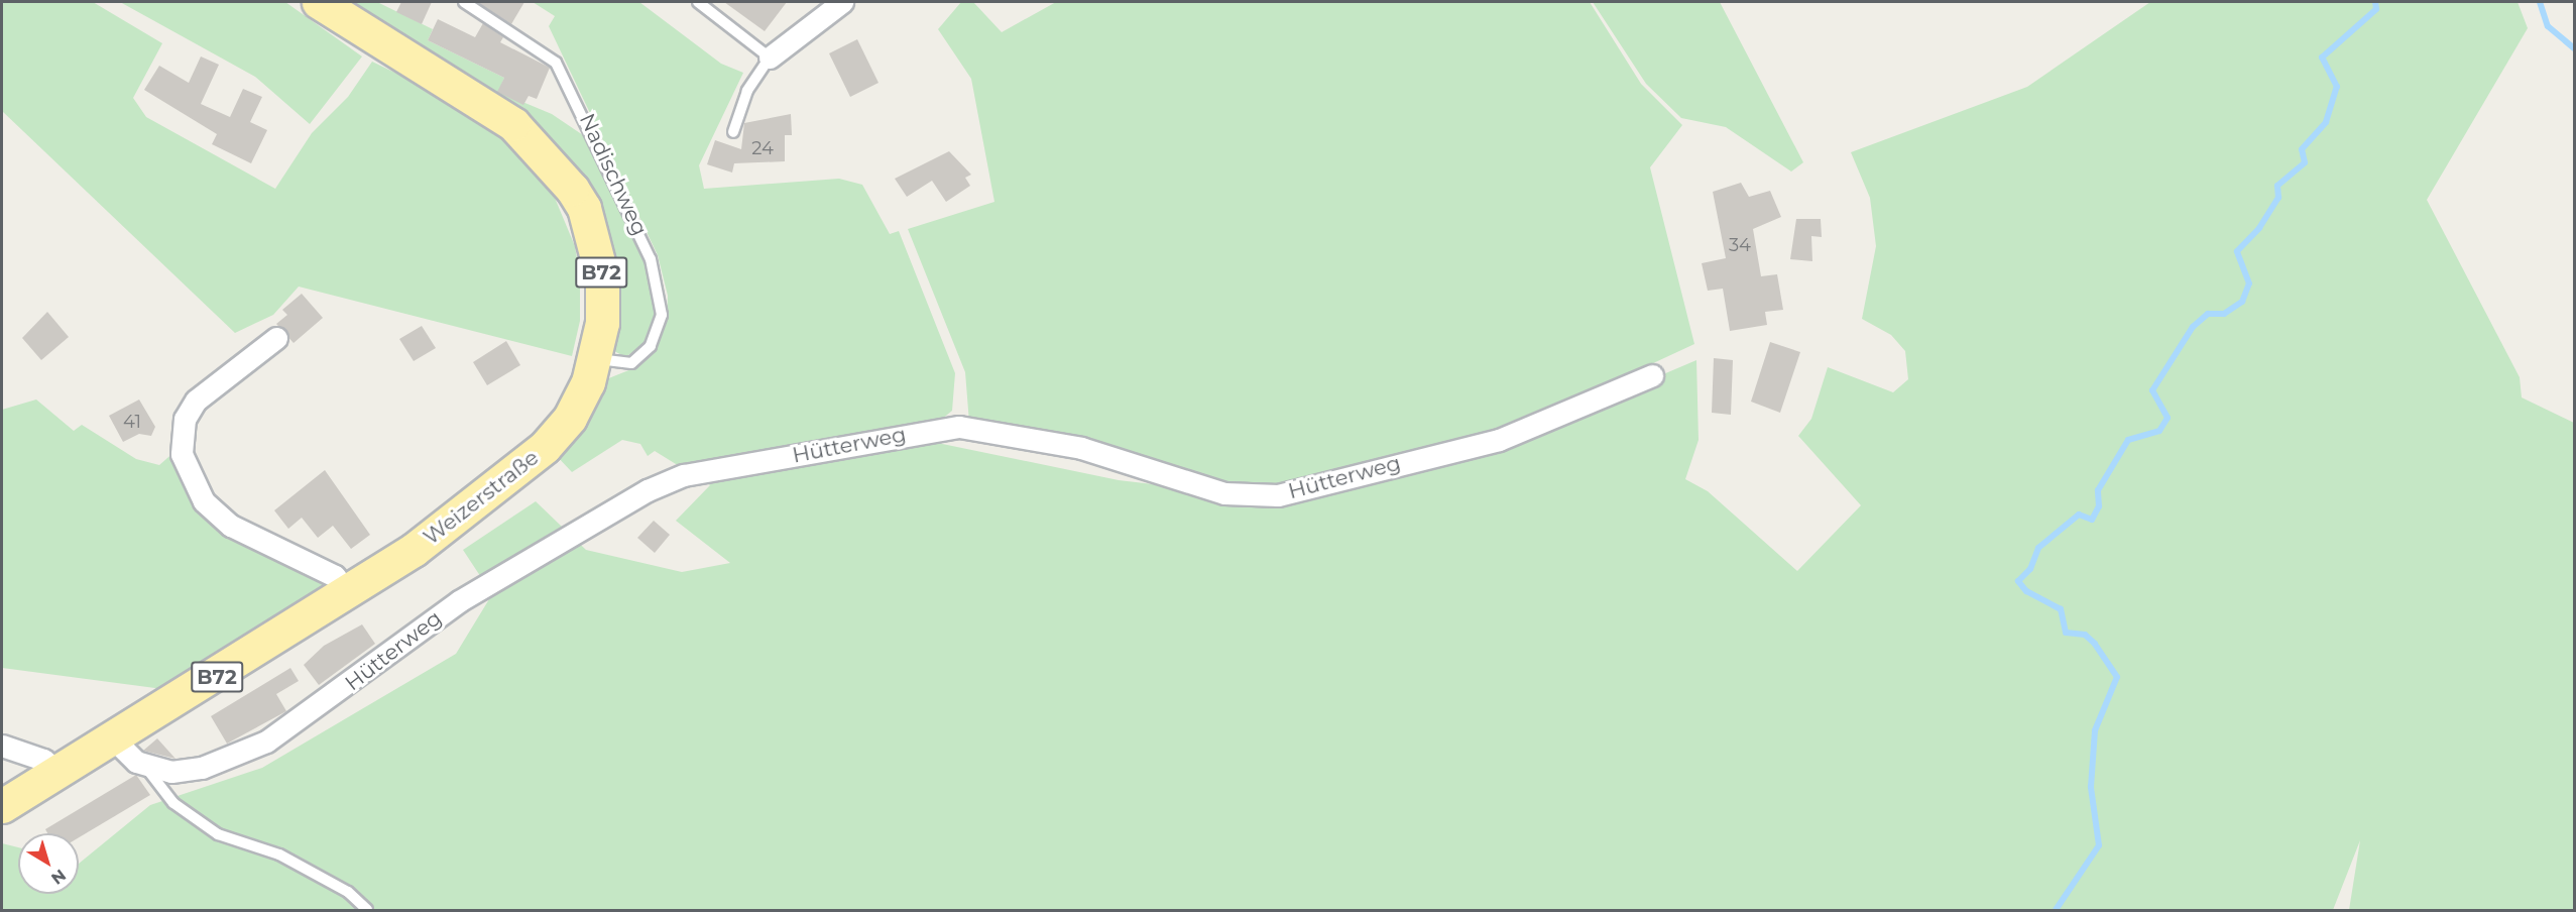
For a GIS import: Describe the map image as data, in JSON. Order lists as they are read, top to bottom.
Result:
{
  "streets": {
    "main road": ["B72", "Weizerstraße"],
    "street": ["Hütterweg"],
    "lane": ["Nadischweg"]
  },
  "crossings": [
    ["Nadischweg", "Weizerstraße"]
  ],
  "house_numbers": ["24", "34", "41"],
  "north": "bottom right"
}
